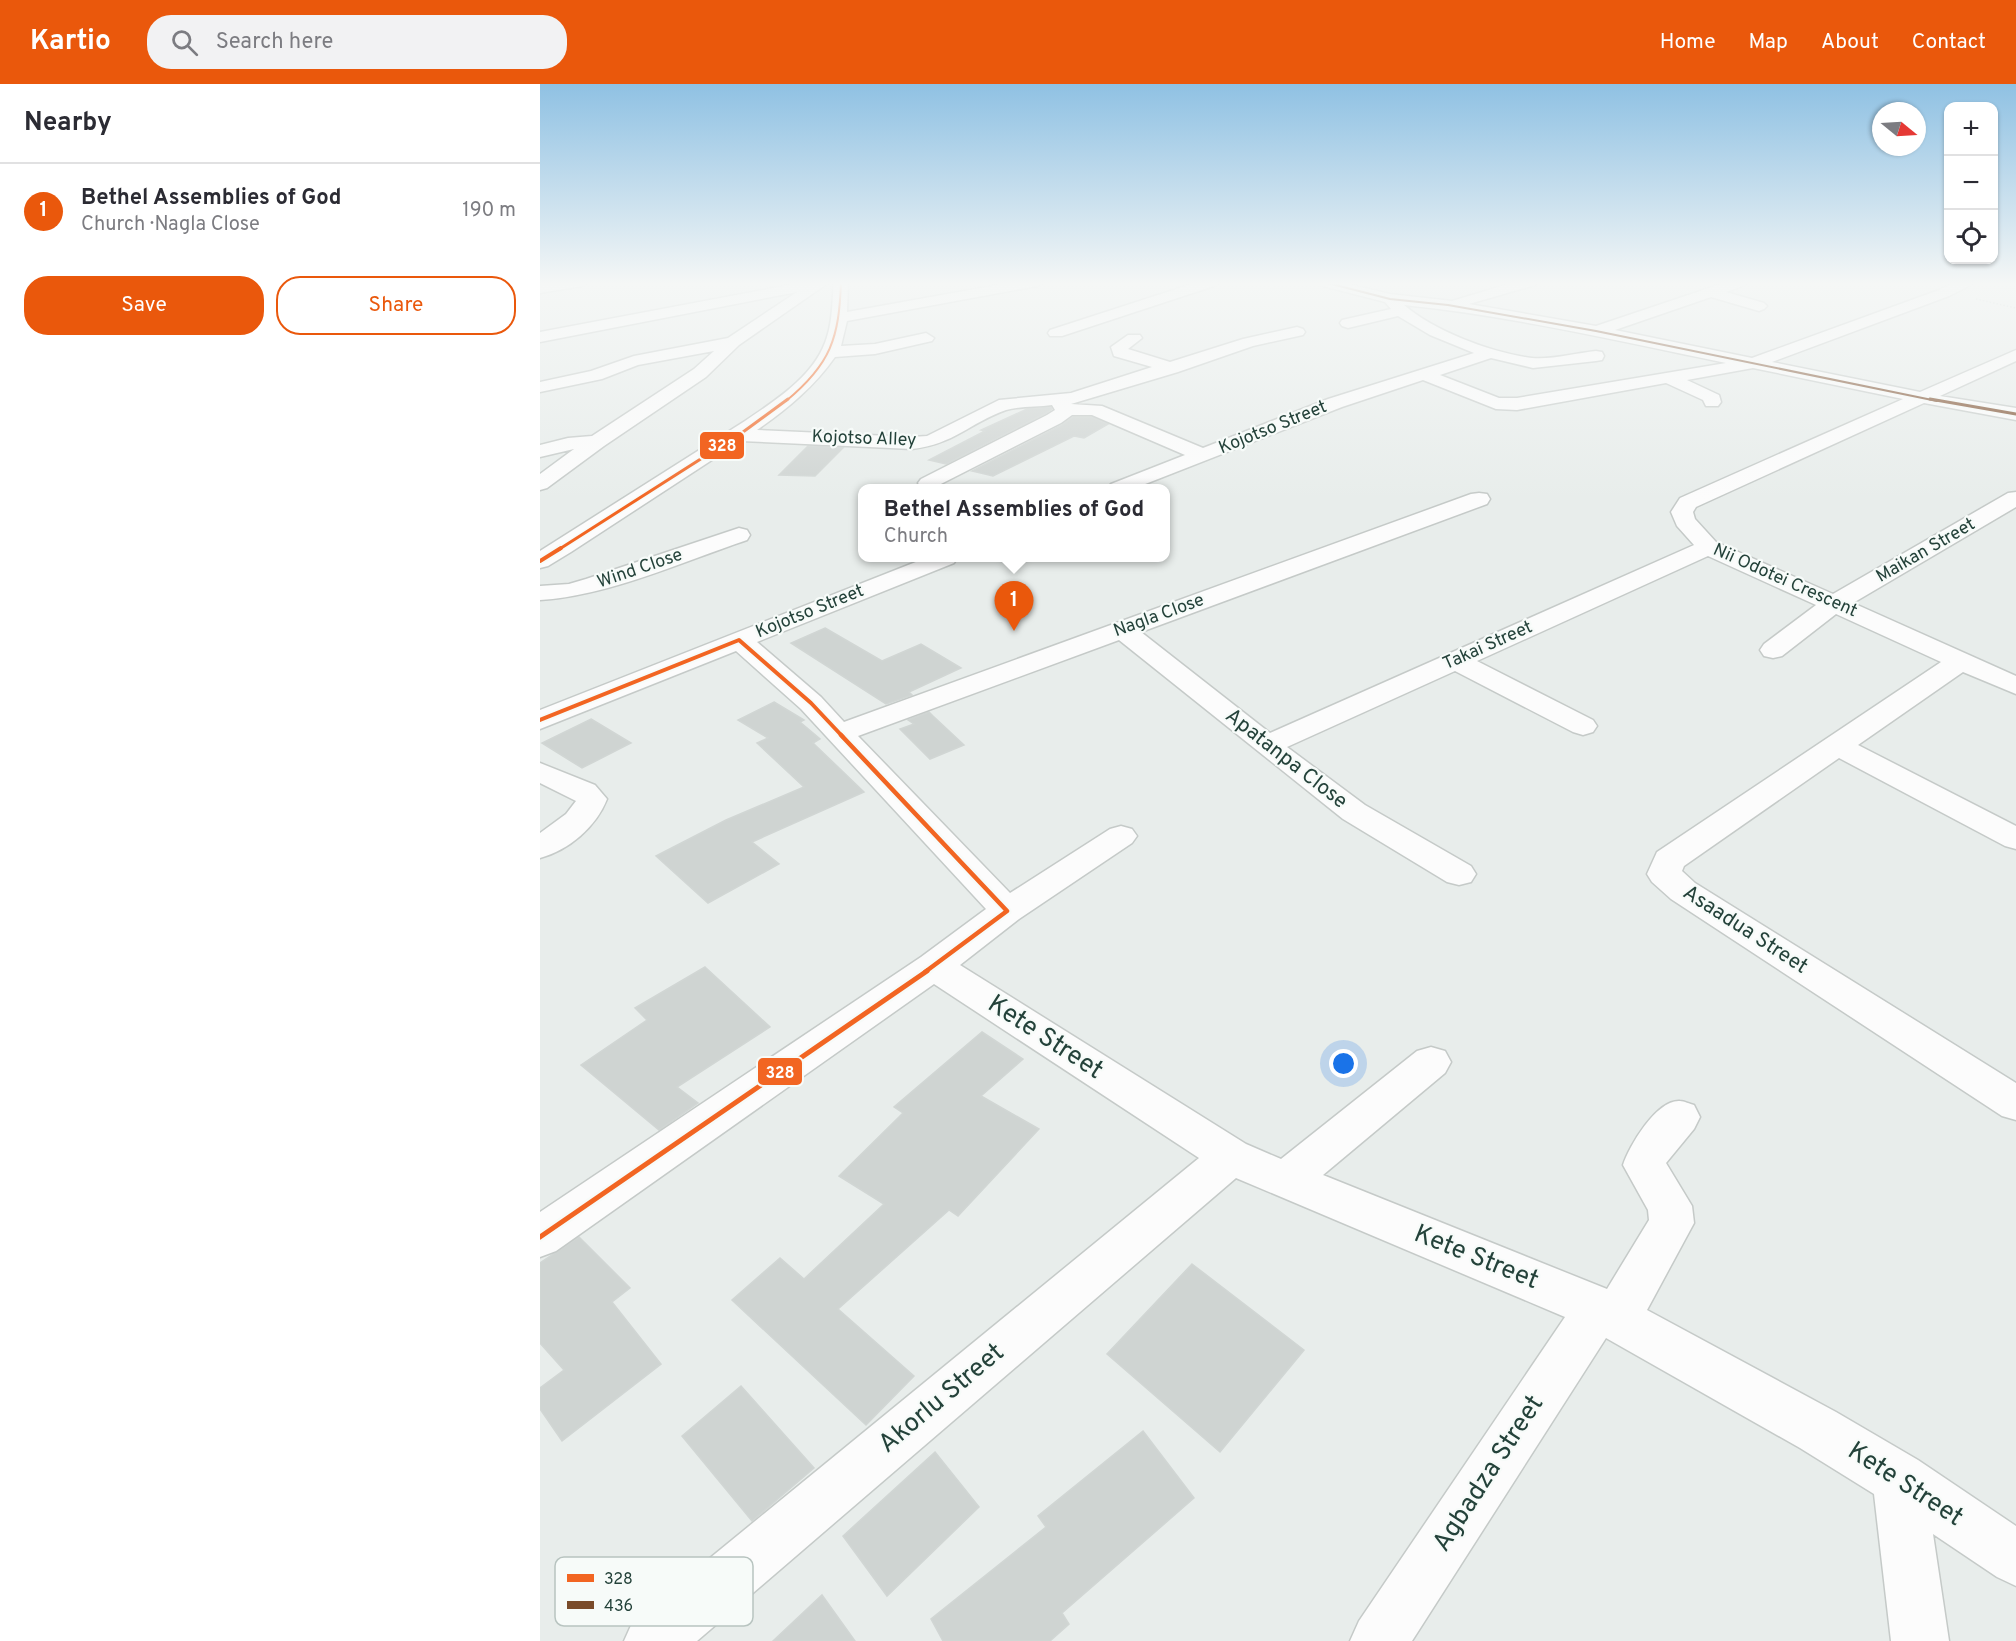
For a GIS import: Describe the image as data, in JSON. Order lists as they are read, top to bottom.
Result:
{
  "streets": {
    "street": [
      "Kojotso Street",
      "Kojotso Alley",
      "Maikan Street",
      "Wind Close",
      "Nii Odotei Crescent",
      "Nagla Close",
      "Takai Street",
      "Apatanpa Close",
      "Asaadua Street",
      "Kete Street",
      "Akorlu Street",
      "Agbadza Street"
    ]
  },
  "crossings": [
    ["Maikan Street", "Nii Odotei Crescent"],
    ["Nii Odotei Crescent", "Takai Street"],
    ["Nii Odotei Crescent", "Asaadua Street"],
    ["Nagla Close", "Apatanpa Close"],
    ["Takai Street", "Apatanpa Close"],
    ["Kete Street", "Akorlu Street"],
    ["Kete Street", "Agbadza Street"]
  ],
  "lines": ["transit line 328", "transit line 436"],
  "legend": ["328", "436"],
  "north": "right",
  "page": {
    "header": "Kartio",
    "search": "Search here",
    "nav": [
      "Home",
      "Map",
      "About",
      "Contact"
    ],
    "heading": "Nearby",
    "map_buttons": ["+", "−"],
    "list": [
      {
        "mark": "1",
        "name": "Bethel Assemblies of God",
        "note": "Church · Nagla Close",
        "value": "190 m"
      }
    ],
    "buttons": ["Save", "Share"],
    "popup": ["Bethel Assemblies of God", "Church"],
    "pins": "1"
  }
}
